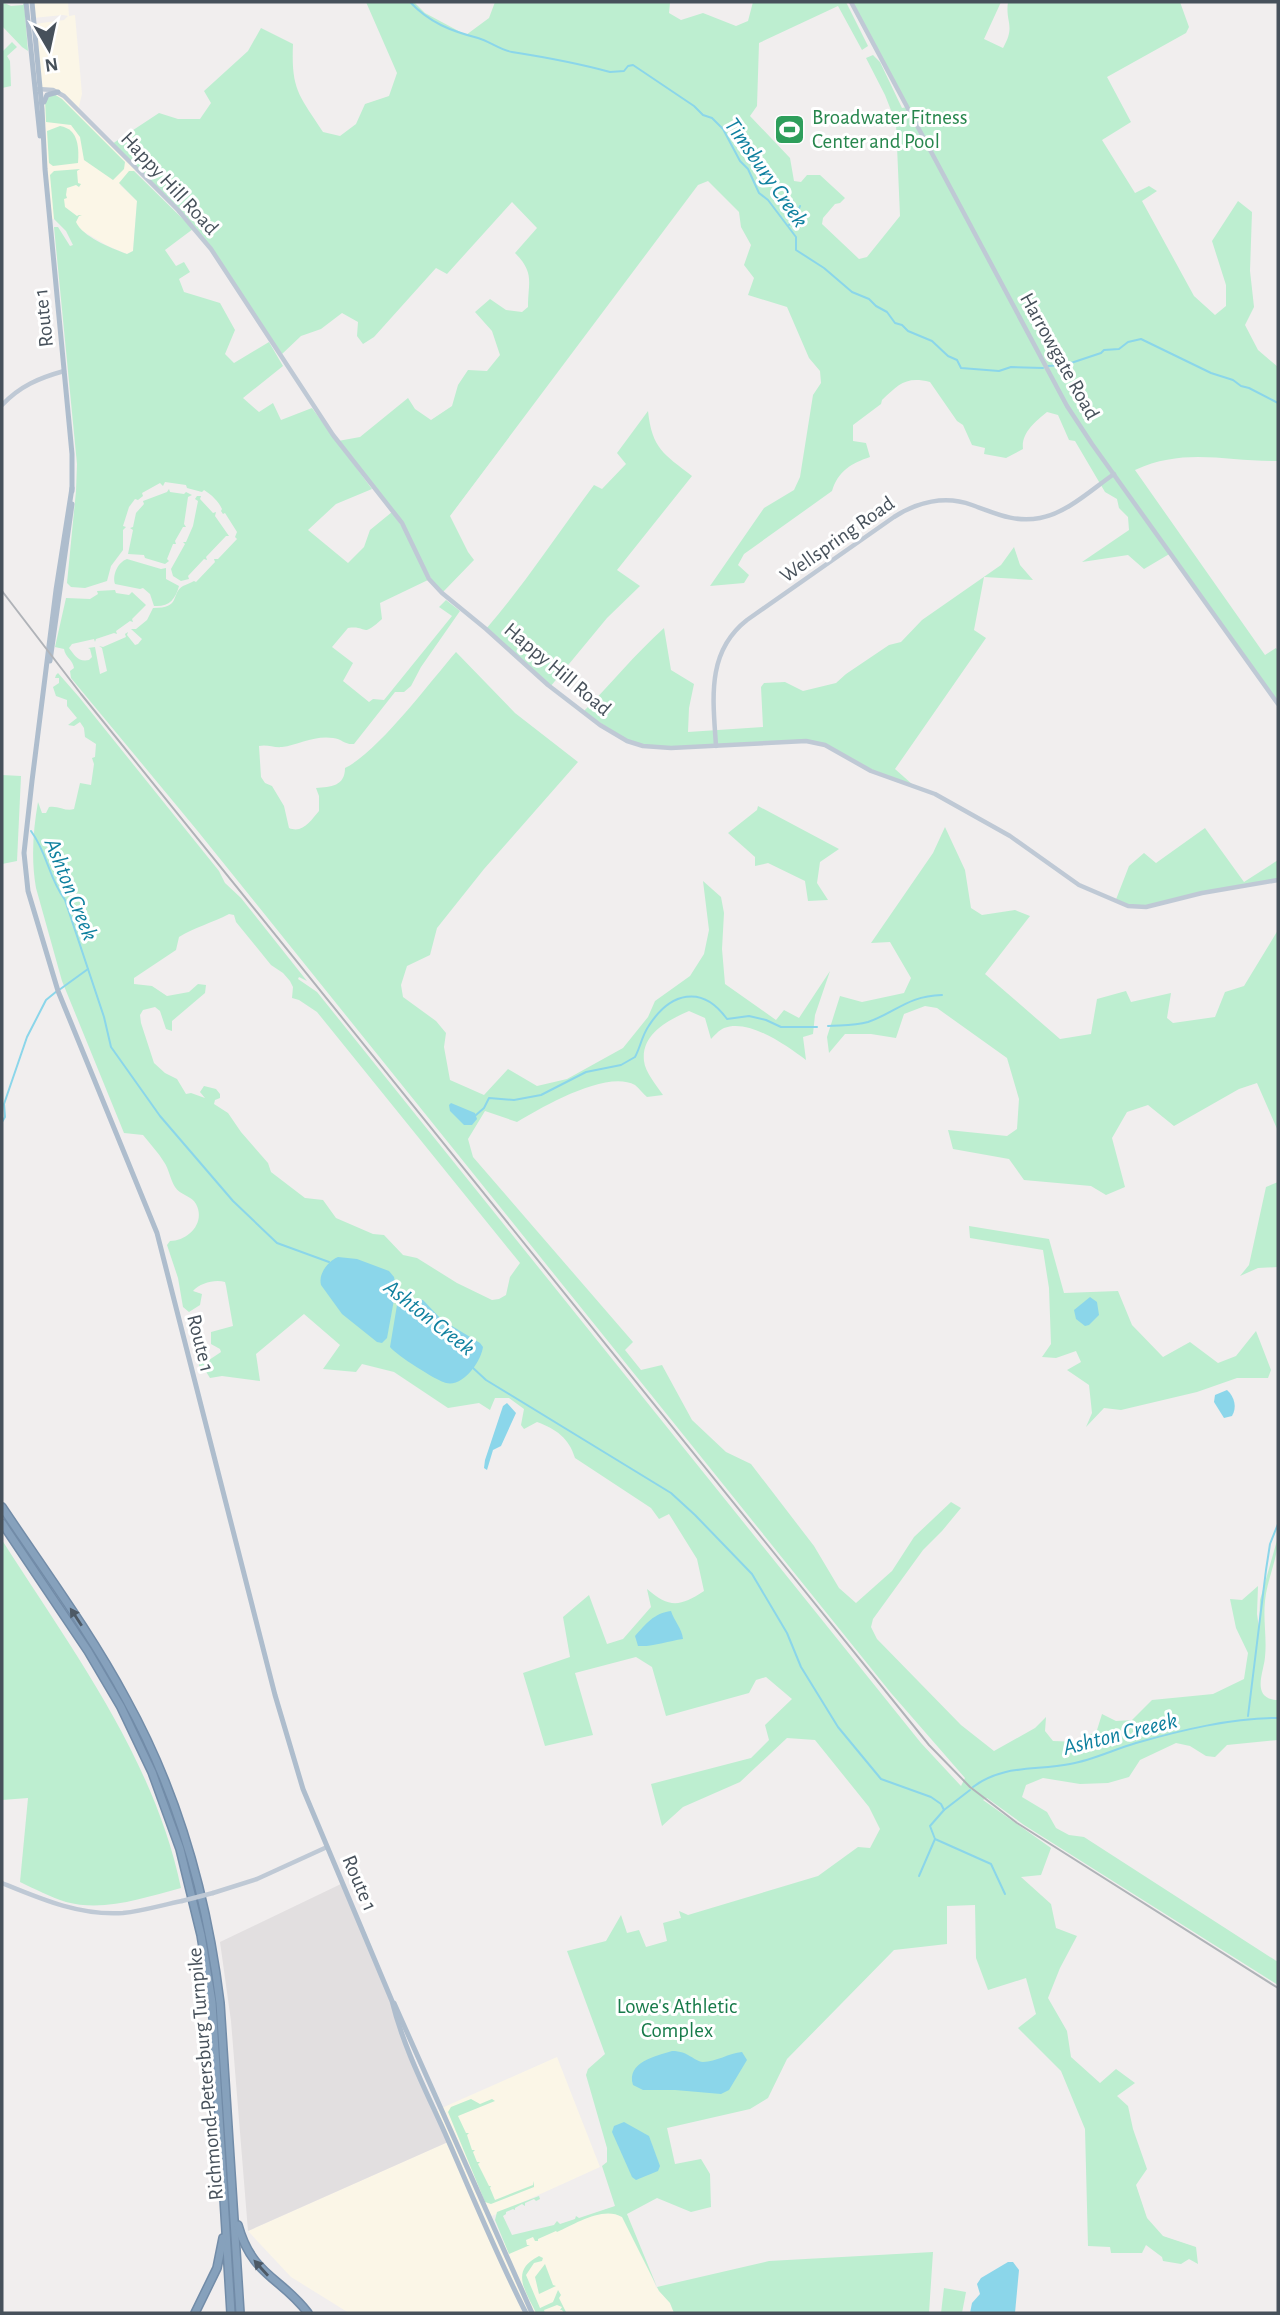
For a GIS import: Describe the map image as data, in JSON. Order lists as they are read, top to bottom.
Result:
{
  "streets": {
    "highway": ["Richmond-Petersburg Turnpike"],
    "main road": ["Route 1"],
    "street": ["Happy Hill Road", "Harrowgate Road", "Wellspring Road"]
  },
  "crossings": [
    ["Happy Hill Road", "Wellspring Road"],
    ["Harrowgate Road", "Wellspring Road"]
  ],
  "water": ["Timsbury Creek", "Ashton Creek", "Ashton Creeek"],
  "parks": ["Lowe's Athletic Complex"],
  "places": {
    "sports": ["Broadwater Fitness Center and Pool"]
  },
  "north": "bottom"
}
